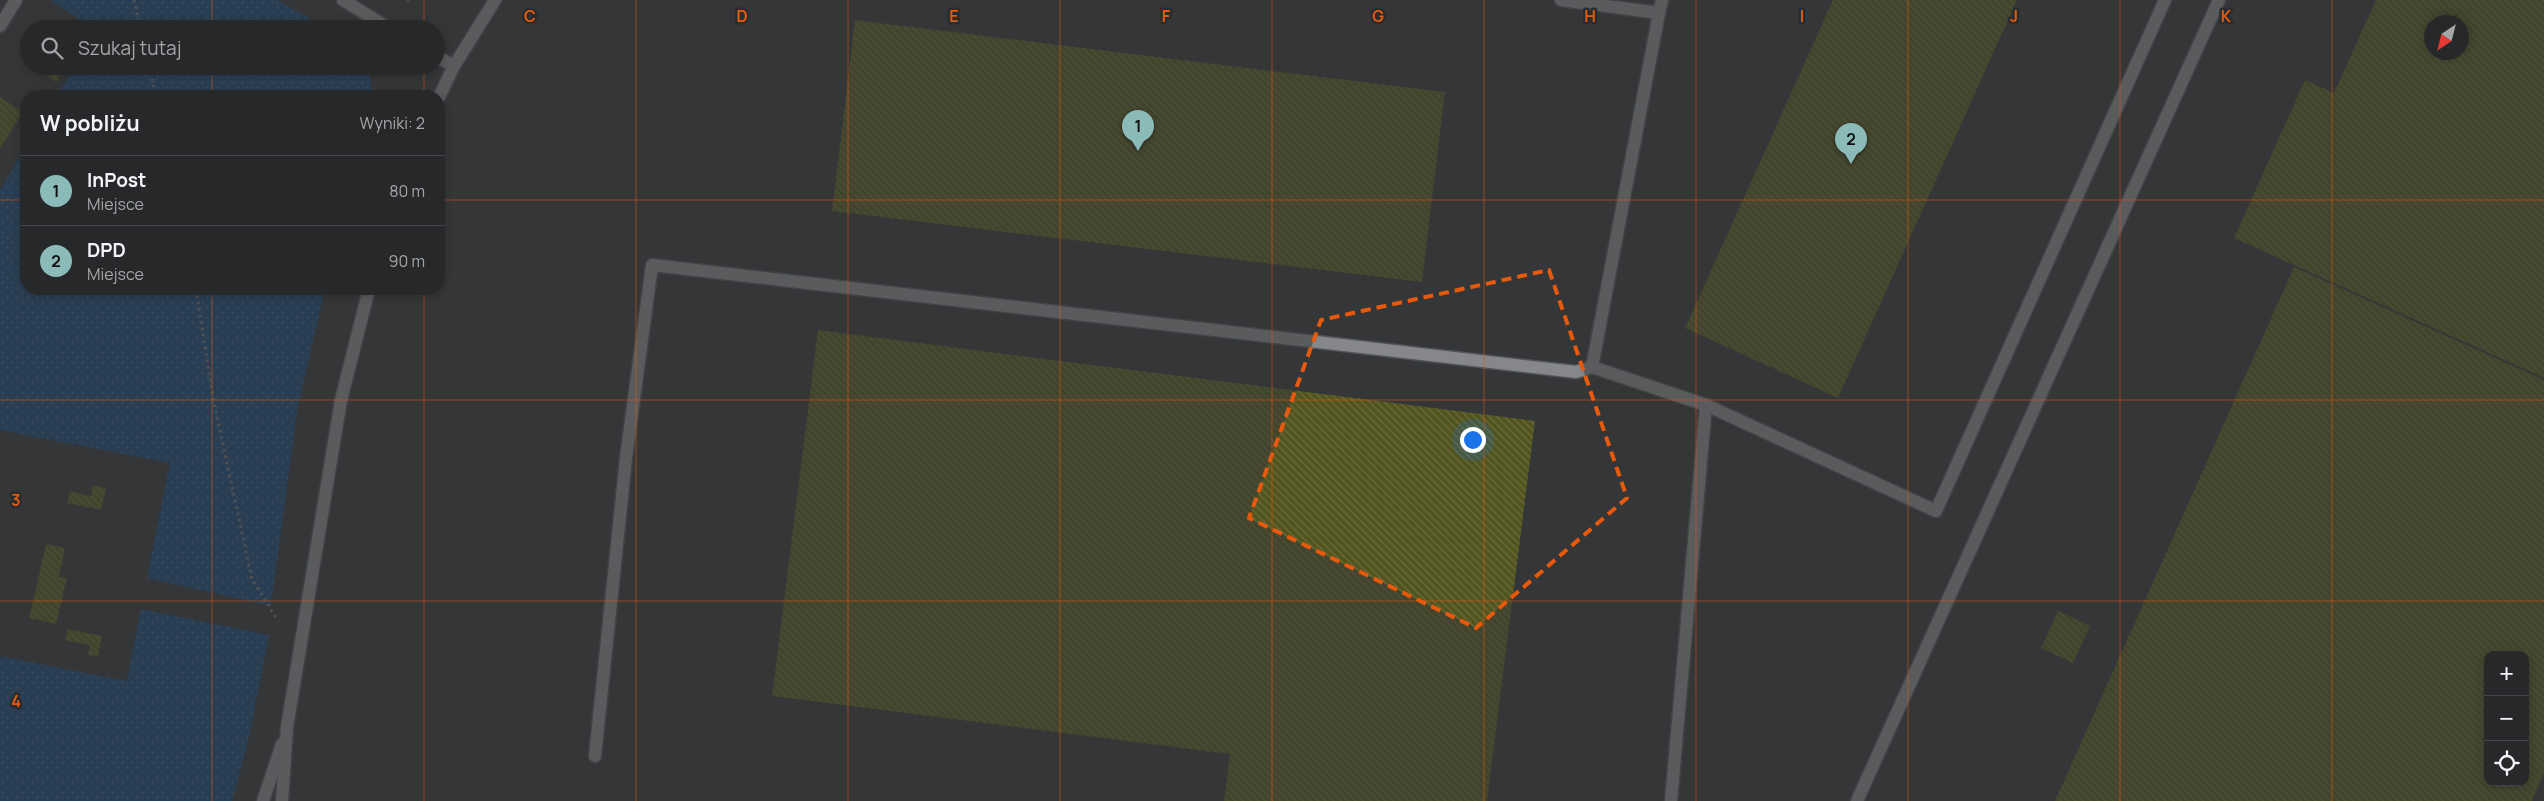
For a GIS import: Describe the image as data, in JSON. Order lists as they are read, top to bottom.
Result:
{
  "north": "bottom left",
  "page": {
    "search": "Szukaj tutaj",
    "heading": ["W pobliżu", "Wyniki: 2"],
    "pins": ["1", "2"],
    "list": [
      {
        "mark": "1",
        "name": "InPost",
        "note": "Miejsce",
        "value": "80 m"
      },
      {
        "mark": "2",
        "name": "DPD",
        "note": "Miejsce",
        "value": "90 m"
      }
    ],
    "map_buttons": ["+", "−"]
  },
  "grid": {
    "columns": [
      "C",
      "D",
      "E",
      "F",
      "G",
      "H",
      "I",
      "J",
      "K"
    ],
    "rows": ["3", "4"]
  }
}
